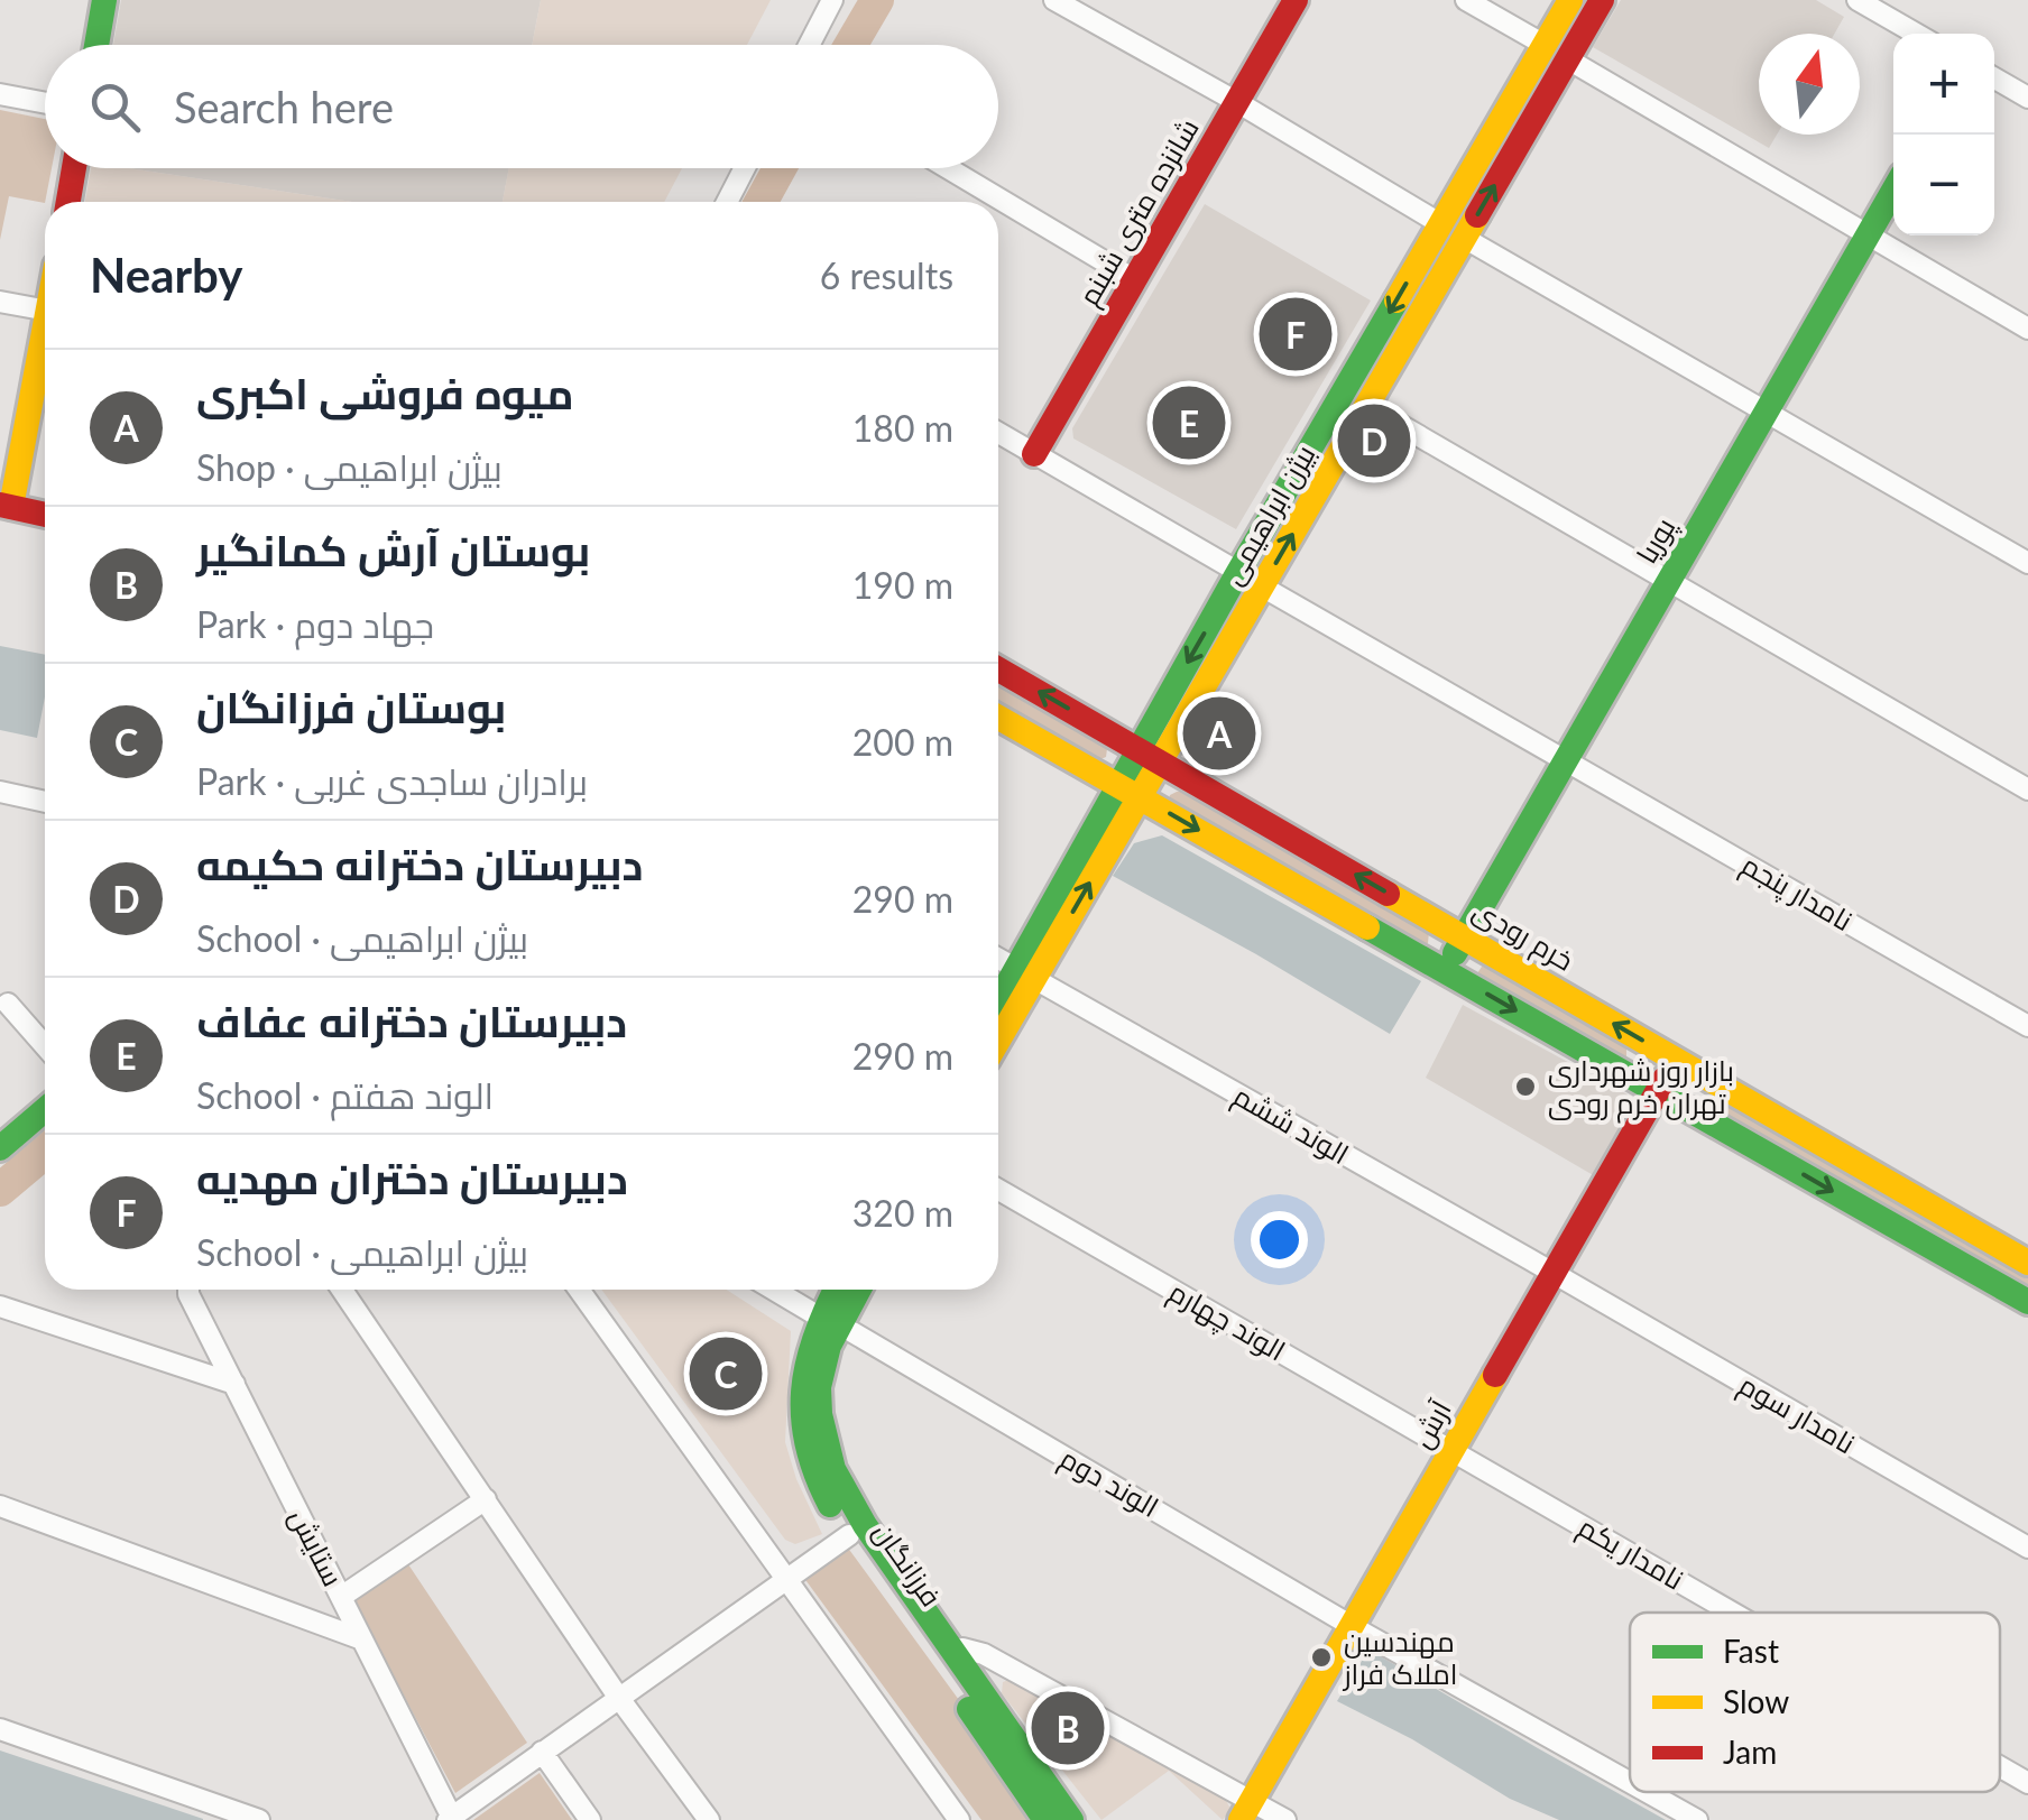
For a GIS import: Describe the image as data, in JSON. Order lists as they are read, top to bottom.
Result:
{
  "streets": {
    "street": [
      "شانزده متری شبنم",
      "بیژن ابراهیمی",
      "پوریا",
      "نامدار پنجم",
      "خرم رودی",
      "الوند ششم",
      "الوند چهارم",
      "نامدار سوم",
      "آرش",
      "الوند دوم",
      "ستایش",
      "نامدار یکم",
      "فرزانگان"
    ]
  },
  "crossings": [
    ["بیژن ابراهیمی", "نامدار پنجم"],
    ["بیژن ابراهیمی", "خرم رودی"],
    ["بیژن ابراهیمی", "الوند ششم"],
    ["پوریا", "نامدار پنجم"],
    ["پوریا", "خرم رودی"],
    ["خرم رودی", "آرش"],
    ["الوند ششم", "نامدار سوم"],
    ["الوند ششم", "آرش"],
    ["الوند چهارم", "آرش"],
    ["الوند چهارم", "نامدار یکم"],
    ["نامدار سوم", "آرش"],
    ["آرش", "الوند دوم"],
    ["آرش", "نامدار یکم"],
    ["الوند دوم", "فرزانگان"]
  ],
  "places": ["بازار روز شهرداری تهران خرم رودی", "مهندسین املاک فراز"],
  "legend": ["Fast", "Slow", "Jam"],
  "north": "top",
  "page": {
    "map_buttons": ["+", "−"],
    "search": "Search here",
    "heading": ["Nearby", "6 results"],
    "pins": [
      "F",
      "E",
      "D",
      "A",
      "C",
      "B"
    ],
    "list": [
      {
        "mark": "A",
        "name": "میوه فروشی اکبری",
        "note": "Shop · بیژن ابراهیمی",
        "value": "180 m"
      },
      {
        "mark": "B",
        "name": "بوستان آرش کمانگیر",
        "note": "Park · جهاد دوم",
        "value": "190 m"
      },
      {
        "mark": "C",
        "name": "بوستان فرزانگان",
        "note": "Park · برادران ساجدی غربی",
        "value": "200 m"
      },
      {
        "mark": "D",
        "name": "دبیرستان دخترانه حکیمه",
        "note": "School · بیژن ابراهیمی",
        "value": "290 m"
      },
      {
        "mark": "E",
        "name": "دبیرستان دخترانه عفاف",
        "note": "School · الوند هفتم",
        "value": "290 m"
      },
      {
        "mark": "F",
        "name": "دبیرستان دختران مهدیه",
        "note": "School · بیژن ابراهیمی",
        "value": "320 m"
      }
    ]
  }
}
